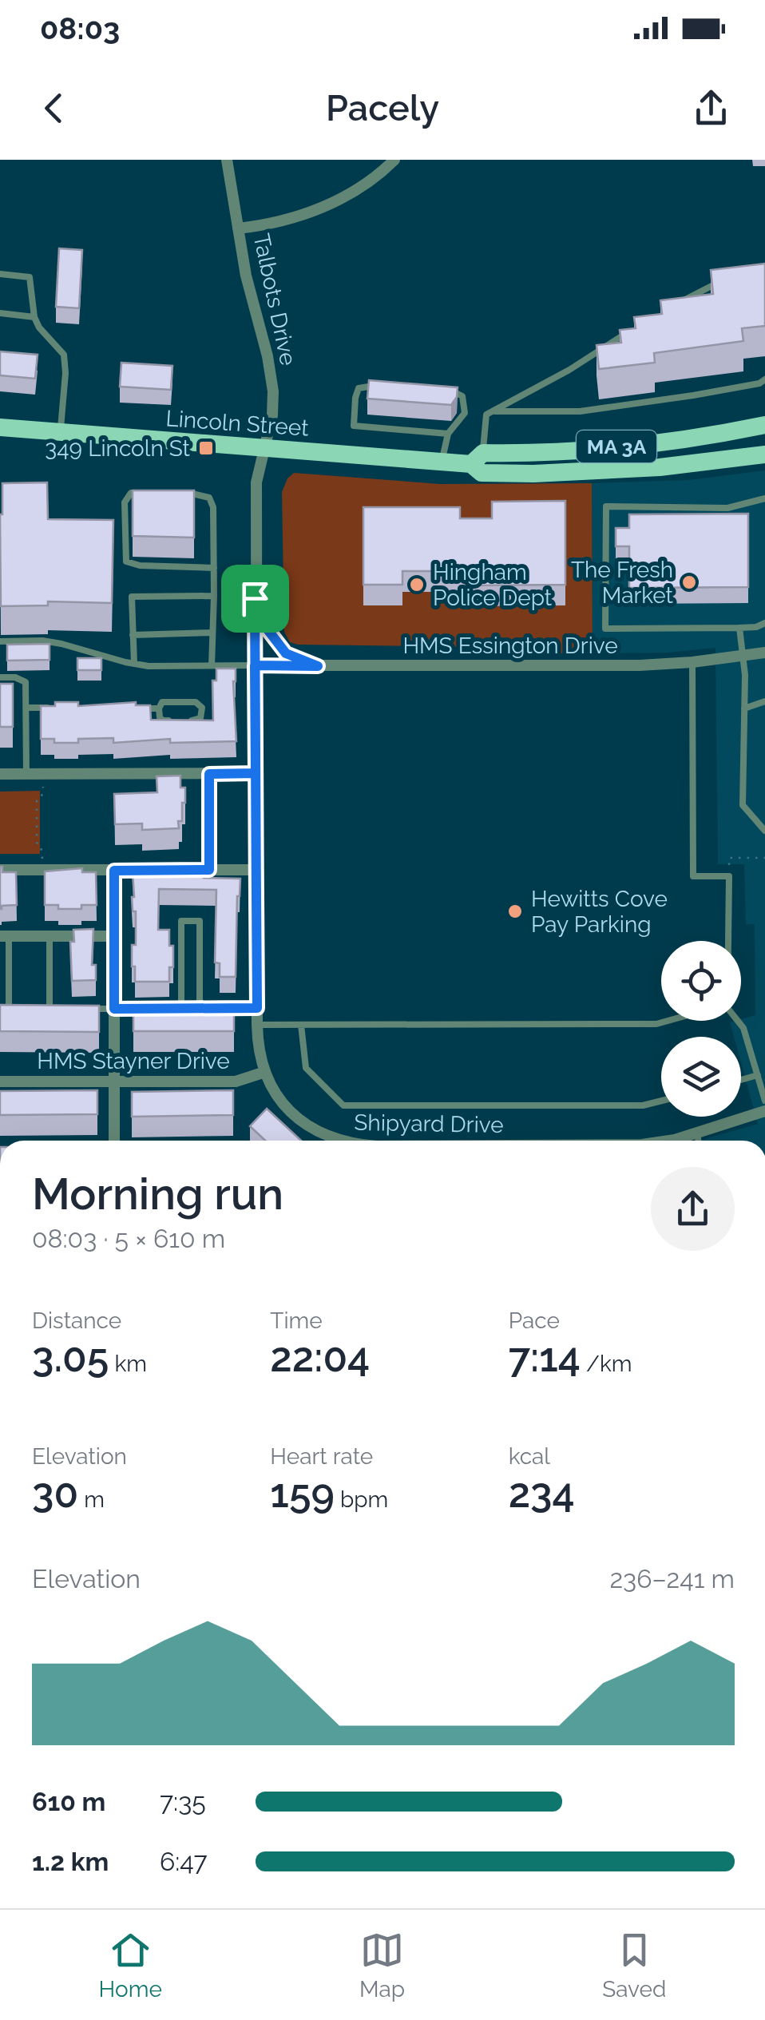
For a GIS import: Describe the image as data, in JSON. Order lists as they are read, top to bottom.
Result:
{
  "streets": {
    "main road": ["Lincoln Street", "MA 3A"],
    "street": [
      "Talbots Drive",
      "HMS Essington Drive",
      "HMS Stayner Drive",
      "Shipyard Drive"
    ]
  },
  "crossings": [
    ["Talbots Drive", "Lincoln Street"],
    ["Talbots Drive", "Shipyard Drive"],
    ["Lincoln Street", "Shipyard Drive"],
    ["HMS Essington Drive", "Shipyard Drive"],
    ["HMS Stayner Drive", "Shipyard Drive"]
  ],
  "places": {
    "transit": ["349 Lincoln St"],
    "other": ["The Fresh Market", "Hingham Police Dept", "Hewitts Cove Pay Parking"]
  },
  "page": {
    "status": "08:03",
    "header": "Pacely",
    "heading": ["Morning run", "08:03 · 5 × 610 m"],
    "stats": [
      ["Distance", "3.05 km"],
      ["Time", "22:04"],
      ["Pace", "7:14 /km"],
      ["Elevation", "30 m"],
      ["Heart rate", "159 bpm"],
      ["kcal", "234"]
    ],
    "chart": ["Elevation", "236–241 m"],
    "list": [
      {
        "name": "610 m",
        "note": "7:35"
      },
      {
        "name": "1.2 km",
        "note": "6:47"
      }
    ],
    "tabs": ["Home", "Map", "Saved"]
  }
}
